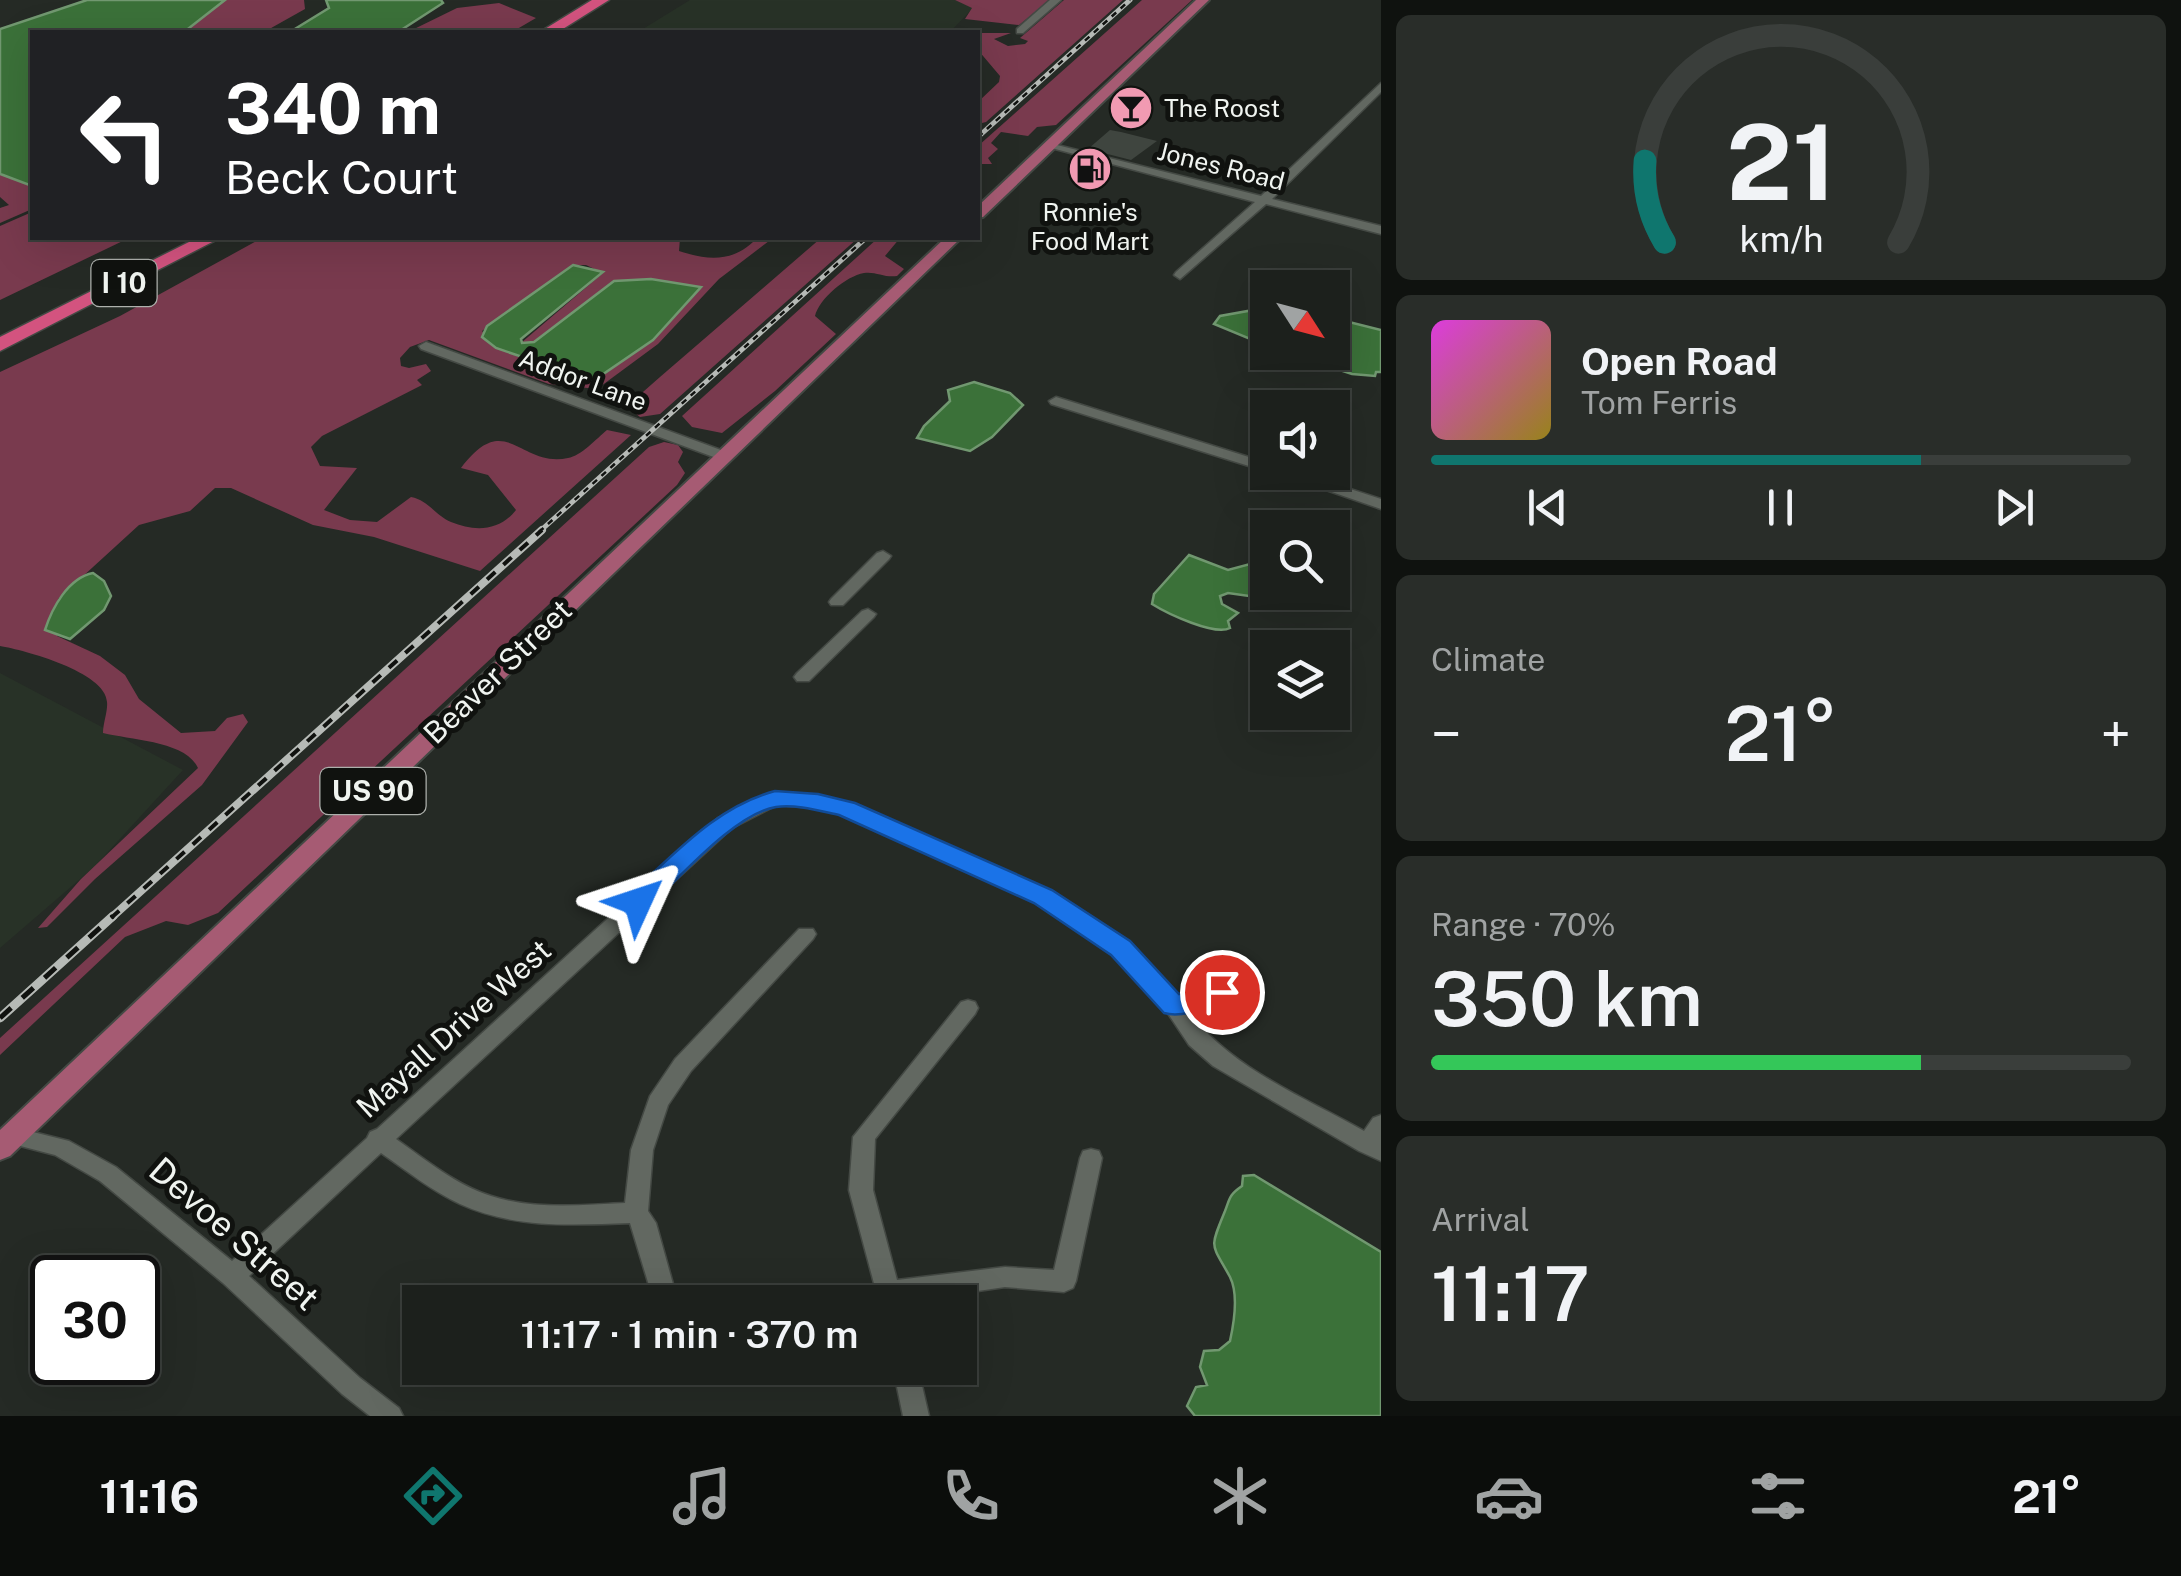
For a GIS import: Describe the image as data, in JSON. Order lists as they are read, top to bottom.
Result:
{
  "streets": {
    "highway": ["I 10"],
    "main road": ["Beaver Street", "US 90"],
    "street": [
      "Jones Road",
      "Addor Lane",
      "Mayall Drive West",
      "Devoe Street"
    ]
  },
  "crossings": [
    ["Addor Lane", "Beaver Street"],
    ["Beaver Street", "Devoe Street"],
    ["Mayall Drive West", "Devoe Street"]
  ],
  "places": {
    "bar": ["The Roost"],
    "fuel station": ["Ronnie's Food Mart"]
  },
  "north": "bottom right",
  "page": {
    "turn": ["340 m", "Beck Court"],
    "song": ["Open Road", "Tom Ferris"],
    "tile": [
      "Climate",
      ["Range · 70%", "350 km"],
      ["Arrival", "11:17"]
    ],
    "heat": ["−", "21°", "+"],
    "limit": "30",
    "trip": "11:17 · 1 min · 370 m",
    "tabs": ["11:16", "21°"],
    "gauge": ["21", "km/h"]
  }
}
